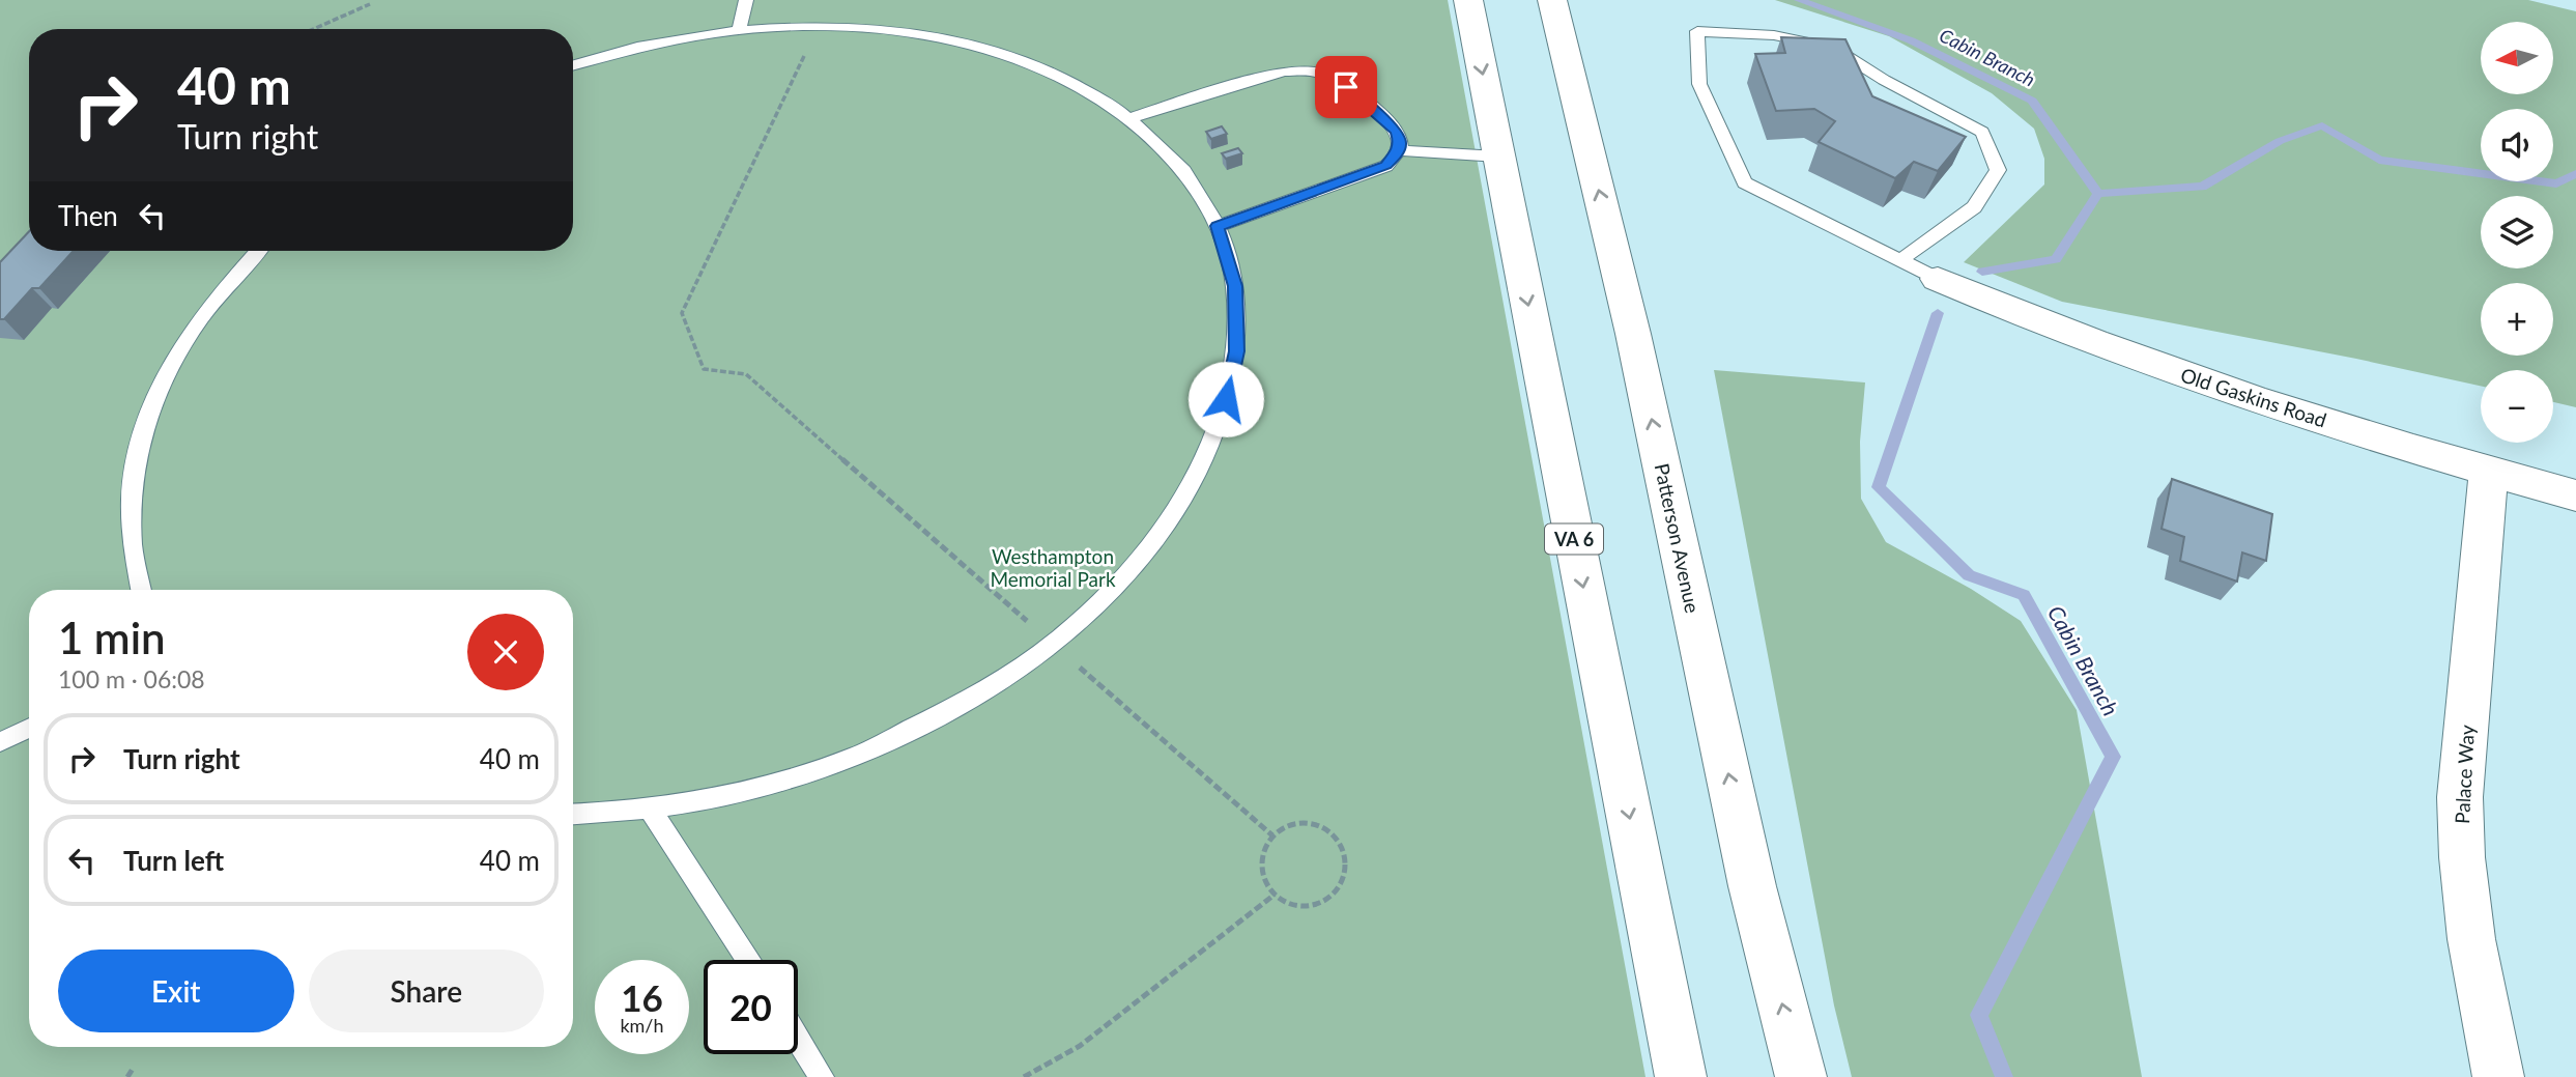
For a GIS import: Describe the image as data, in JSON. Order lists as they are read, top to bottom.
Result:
{
  "streets": {
    "main road": [
      "Old Gaskins Road",
      "Patterson Avenue",
      "VA 6",
      "Palace Way"
    ]
  },
  "crossings": [
    ["Old Gaskins Road", "Palace Way"]
  ],
  "water": ["Cabin Branch"],
  "parks": ["Westhampton Memorial Park"],
  "north": "left",
  "page": {
    "map_buttons": ["+", "−"],
    "turn": ["40 m", "Turn right"],
    "then": "Then",
    "heading": ["1 min", "100 m · 06:08"],
    "list": [
      {
        "name": "Turn right",
        "value": "40 m"
      },
      {
        "name": "Turn left",
        "value": "40 m"
      }
    ],
    "buttons": ["Exit", "Share"],
    "speed": "16 km/h",
    "limit": "20"
  }
}
